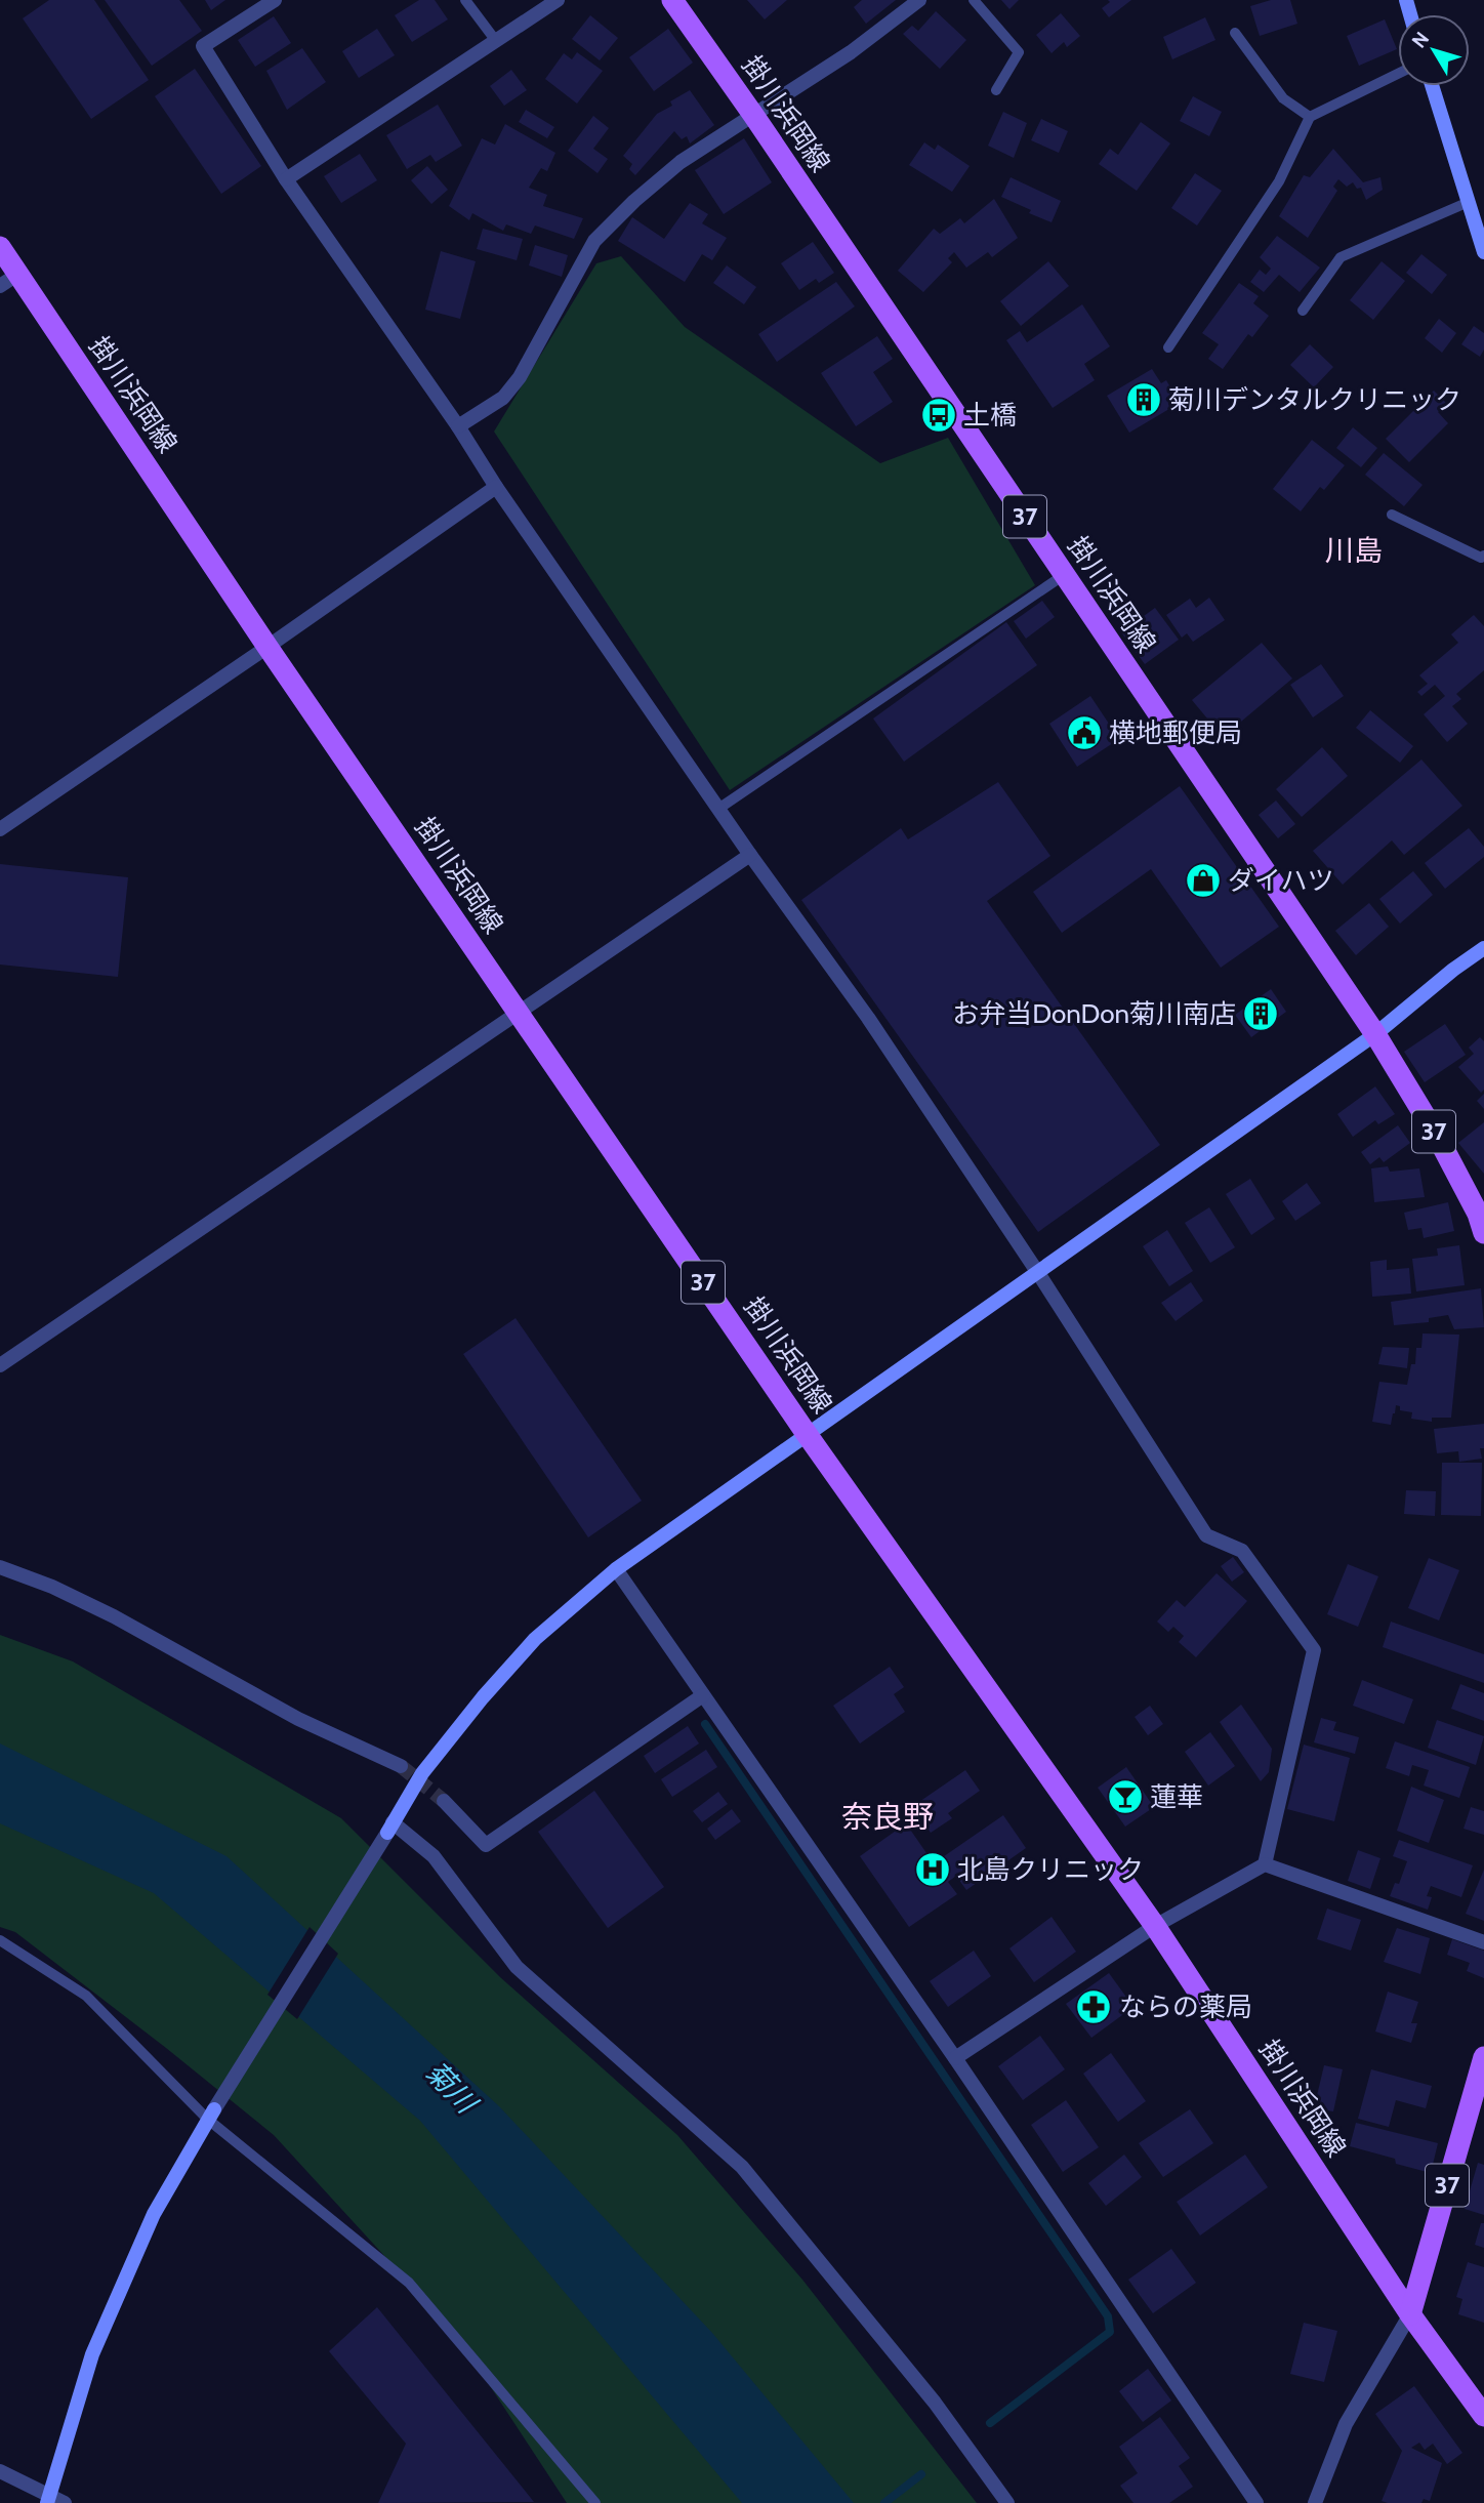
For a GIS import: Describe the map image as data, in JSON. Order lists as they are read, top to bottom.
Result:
{
  "streets": {
    "main road": ["掛川浜岡線", "37"]
  },
  "crossings": [
    ["掛川浜岡線", "37"]
  ],
  "districts": ["川島", "奈良野"],
  "water": ["菊川"],
  "places": {
    "building": ["菊川デンタルクリニック", "お弁当DonDon菊川南店"],
    "bus stop": ["土橋"],
    "public building": ["横地郵便局"],
    "shop": ["ダイハツ"],
    "bar": ["蓮華"],
    "hospital": ["北島クリニック"],
    "pharmacy": ["ならの薬局"]
  },
  "north": "top left"
}
